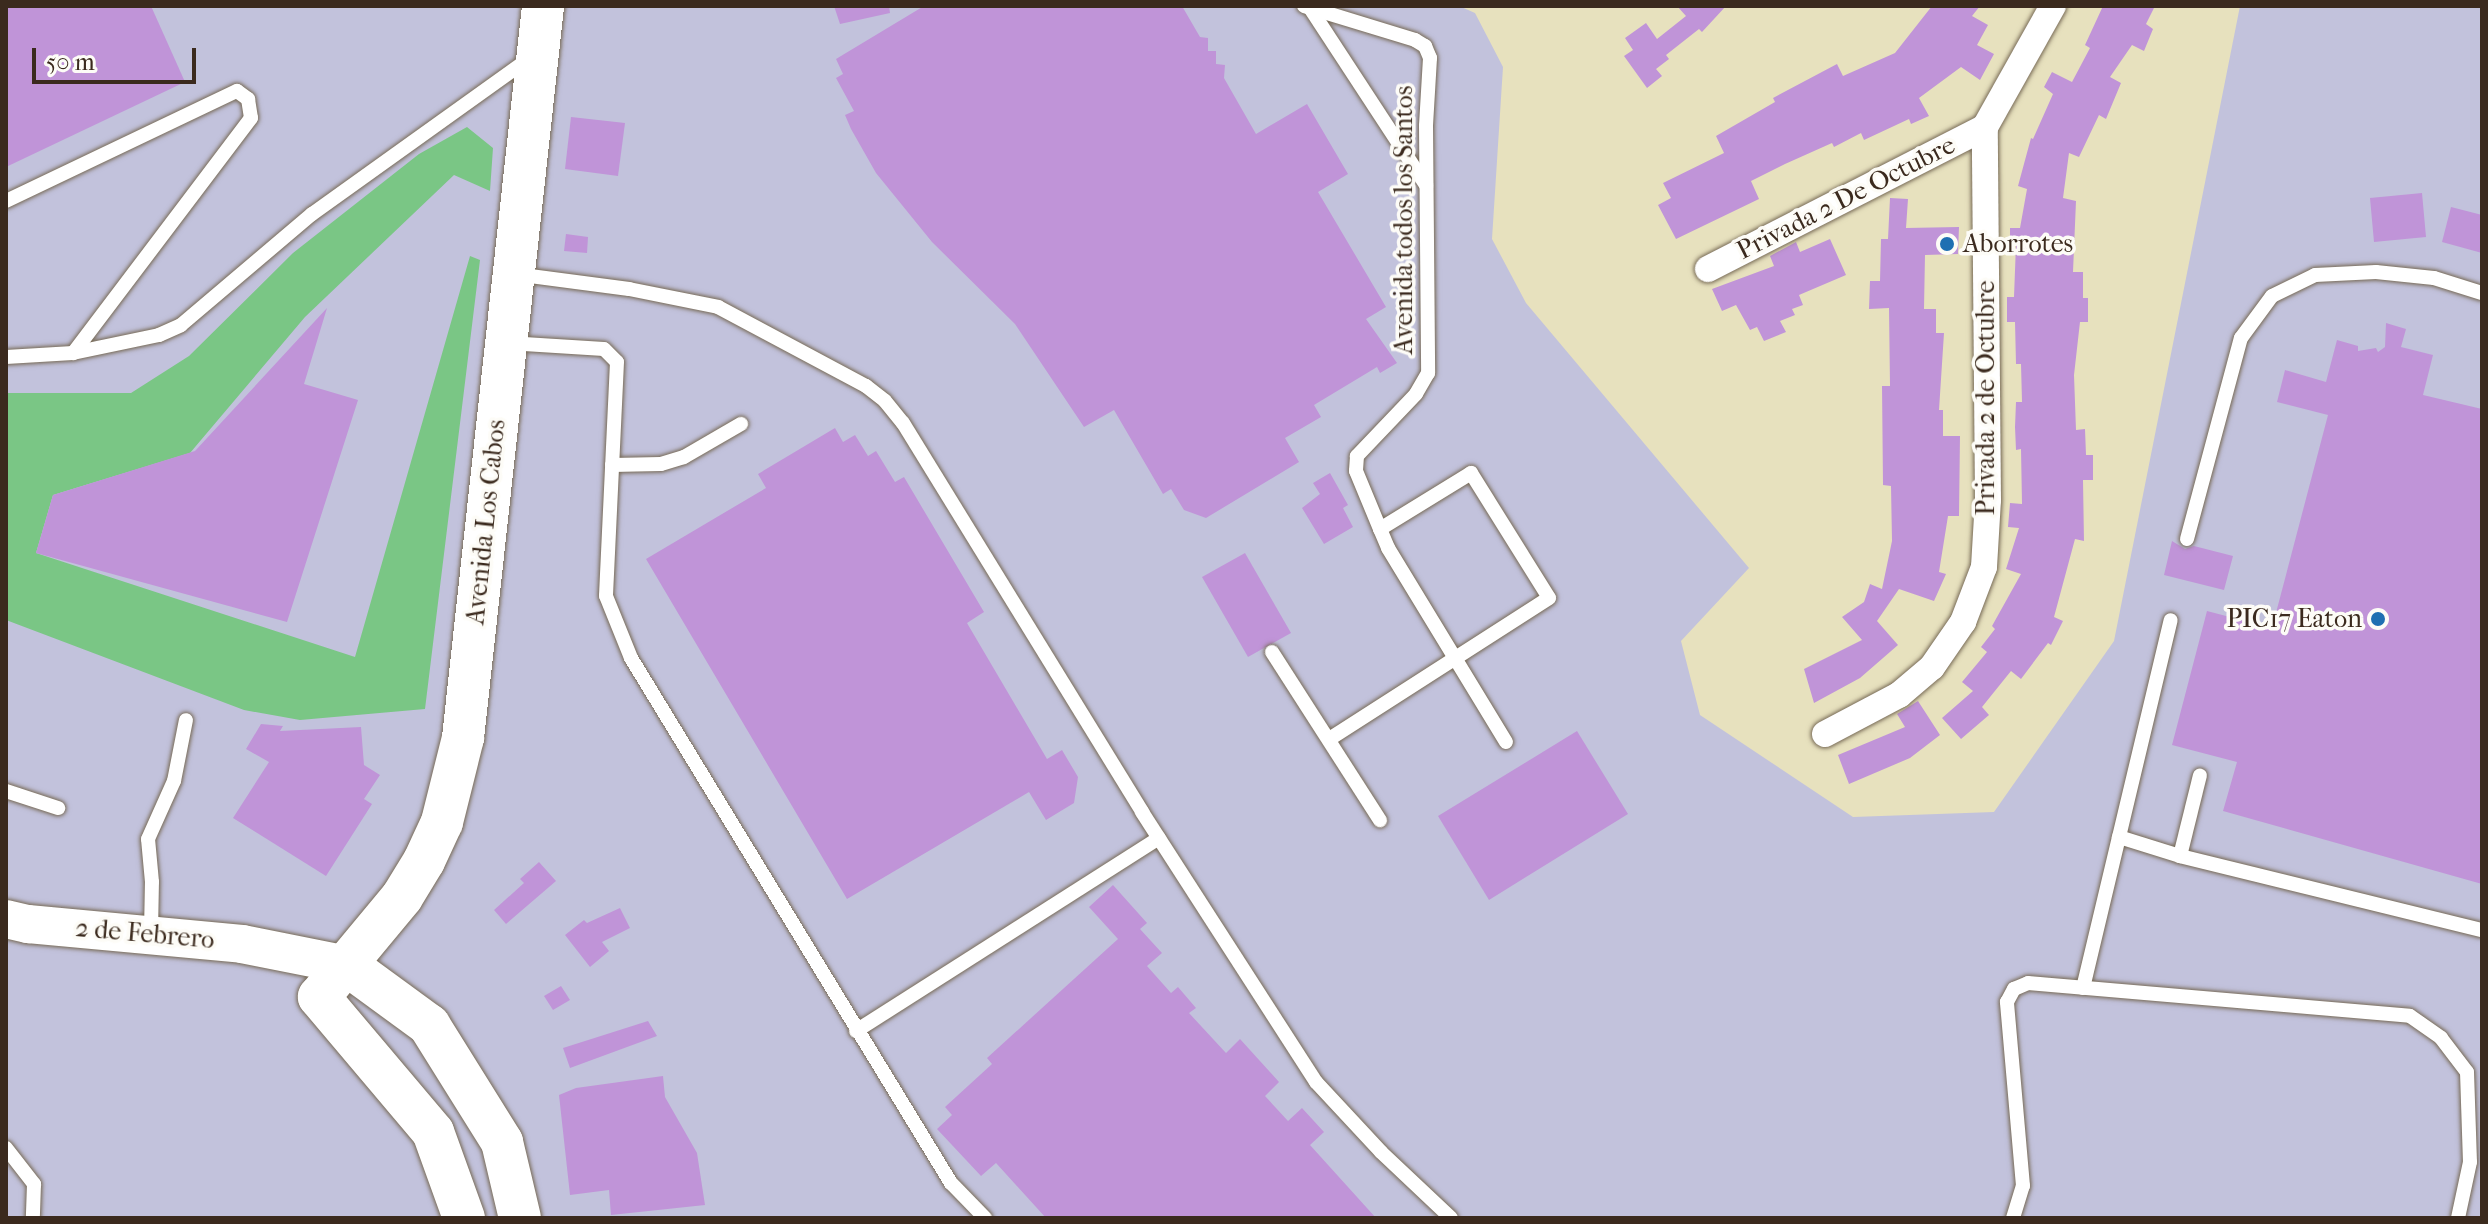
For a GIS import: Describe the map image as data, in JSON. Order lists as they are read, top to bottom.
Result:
{
  "streets": {
    "main road": ["Avenida Los Cabos", "2 de Febrero"],
    "street": ["Privada 2 De Octubre", "Privada 2 de Octubre"],
    "lane": ["Avenida todos los Santos"]
  },
  "crossings": [
    ["Privada 2 De Octubre", "Privada 2 de Octubre"],
    ["Avenida Los Cabos", "2 de Febrero"]
  ],
  "places": ["Aborrotes", "PIC17 Eaton"],
  "scale_bar": "50 m"
}
